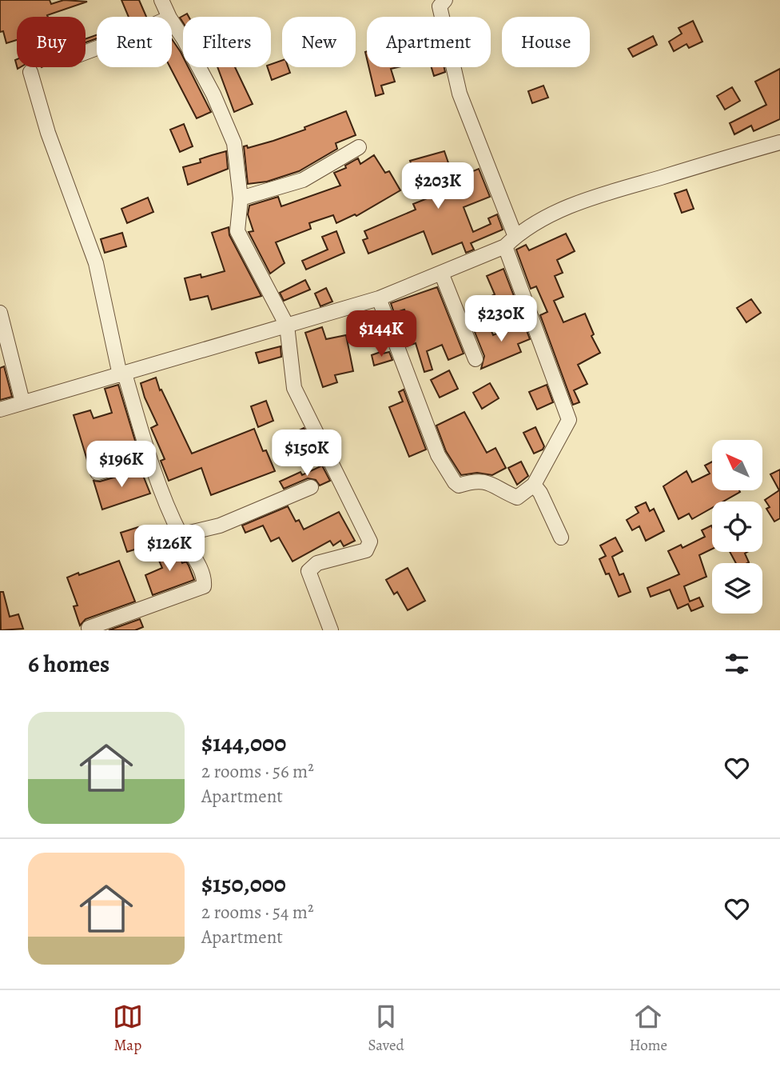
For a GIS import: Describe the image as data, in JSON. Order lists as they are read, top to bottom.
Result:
{
  "north": "top left",
  "page": {
    "chip": [
      "Buy",
      "Rent",
      "Filters",
      "New",
      "Apartment",
      "House"
    ],
    "price": [
      "$203K",
      "$230K",
      "$144K",
      "$150K",
      "$196K",
      "$126K"
    ],
    "heading": "6 homes",
    "list": [
      {
        "name": "$144,000",
        "note": "2 rooms · 56 m² · Apartment"
      },
      {
        "name": "$150,000",
        "note": "2 rooms · 54 m² · Apartment"
      }
    ],
    "tabs": ["Map", "Saved", "Home"]
  }
}
